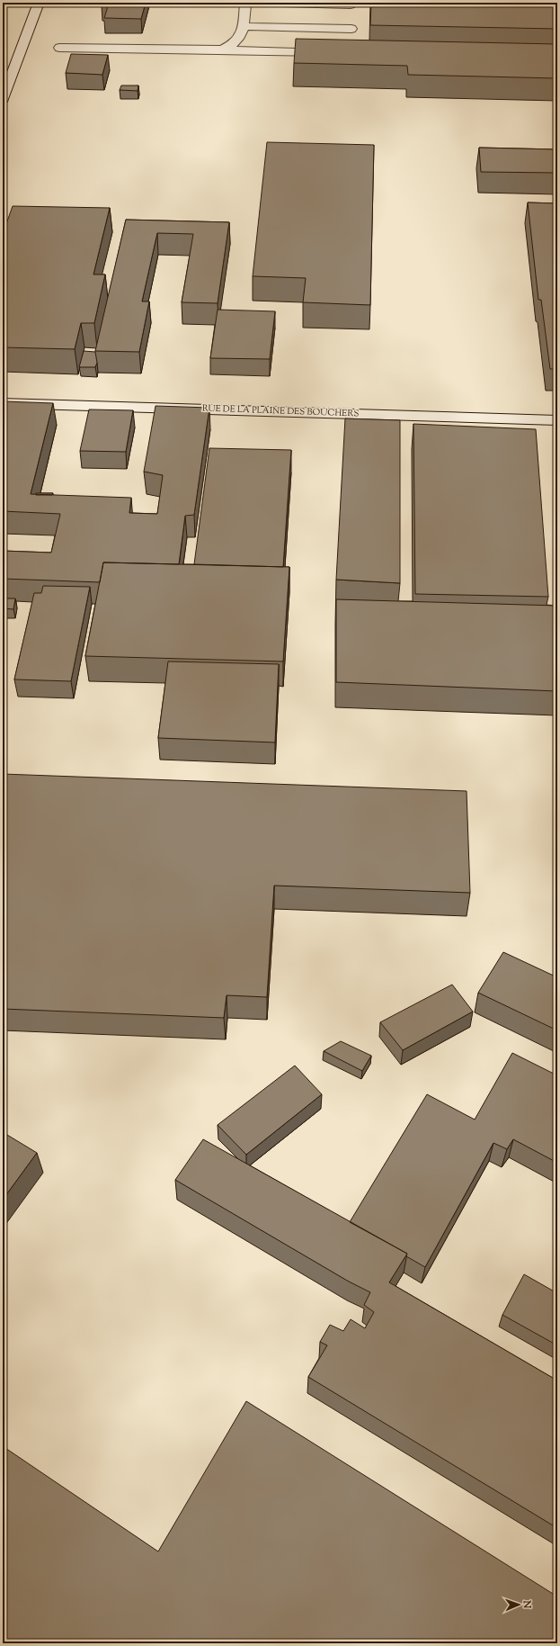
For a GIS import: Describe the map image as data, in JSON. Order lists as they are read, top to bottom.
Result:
{
  "streets": {
    "street": ["RUE DE LA PLAINE DES BOUCHERS"]
  },
  "north": "right"
}
